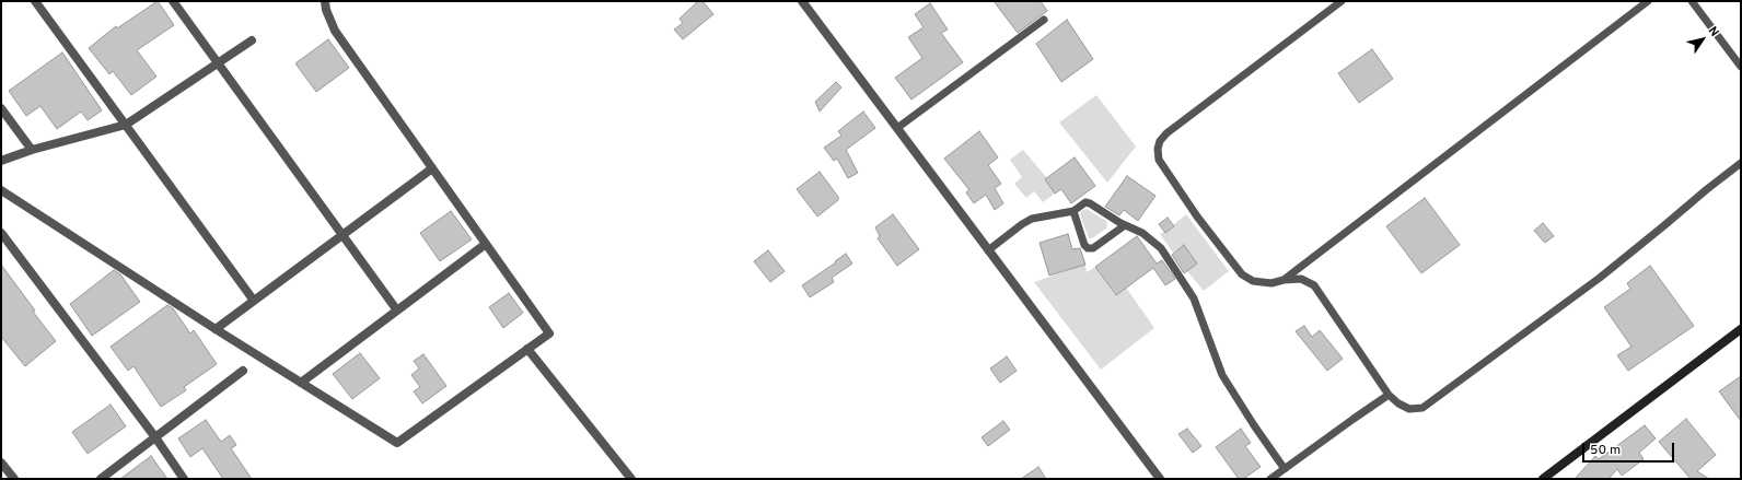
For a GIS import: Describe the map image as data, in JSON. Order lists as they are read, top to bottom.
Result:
{
  "scale_bar": "50 m",
  "north": "top right"
}
